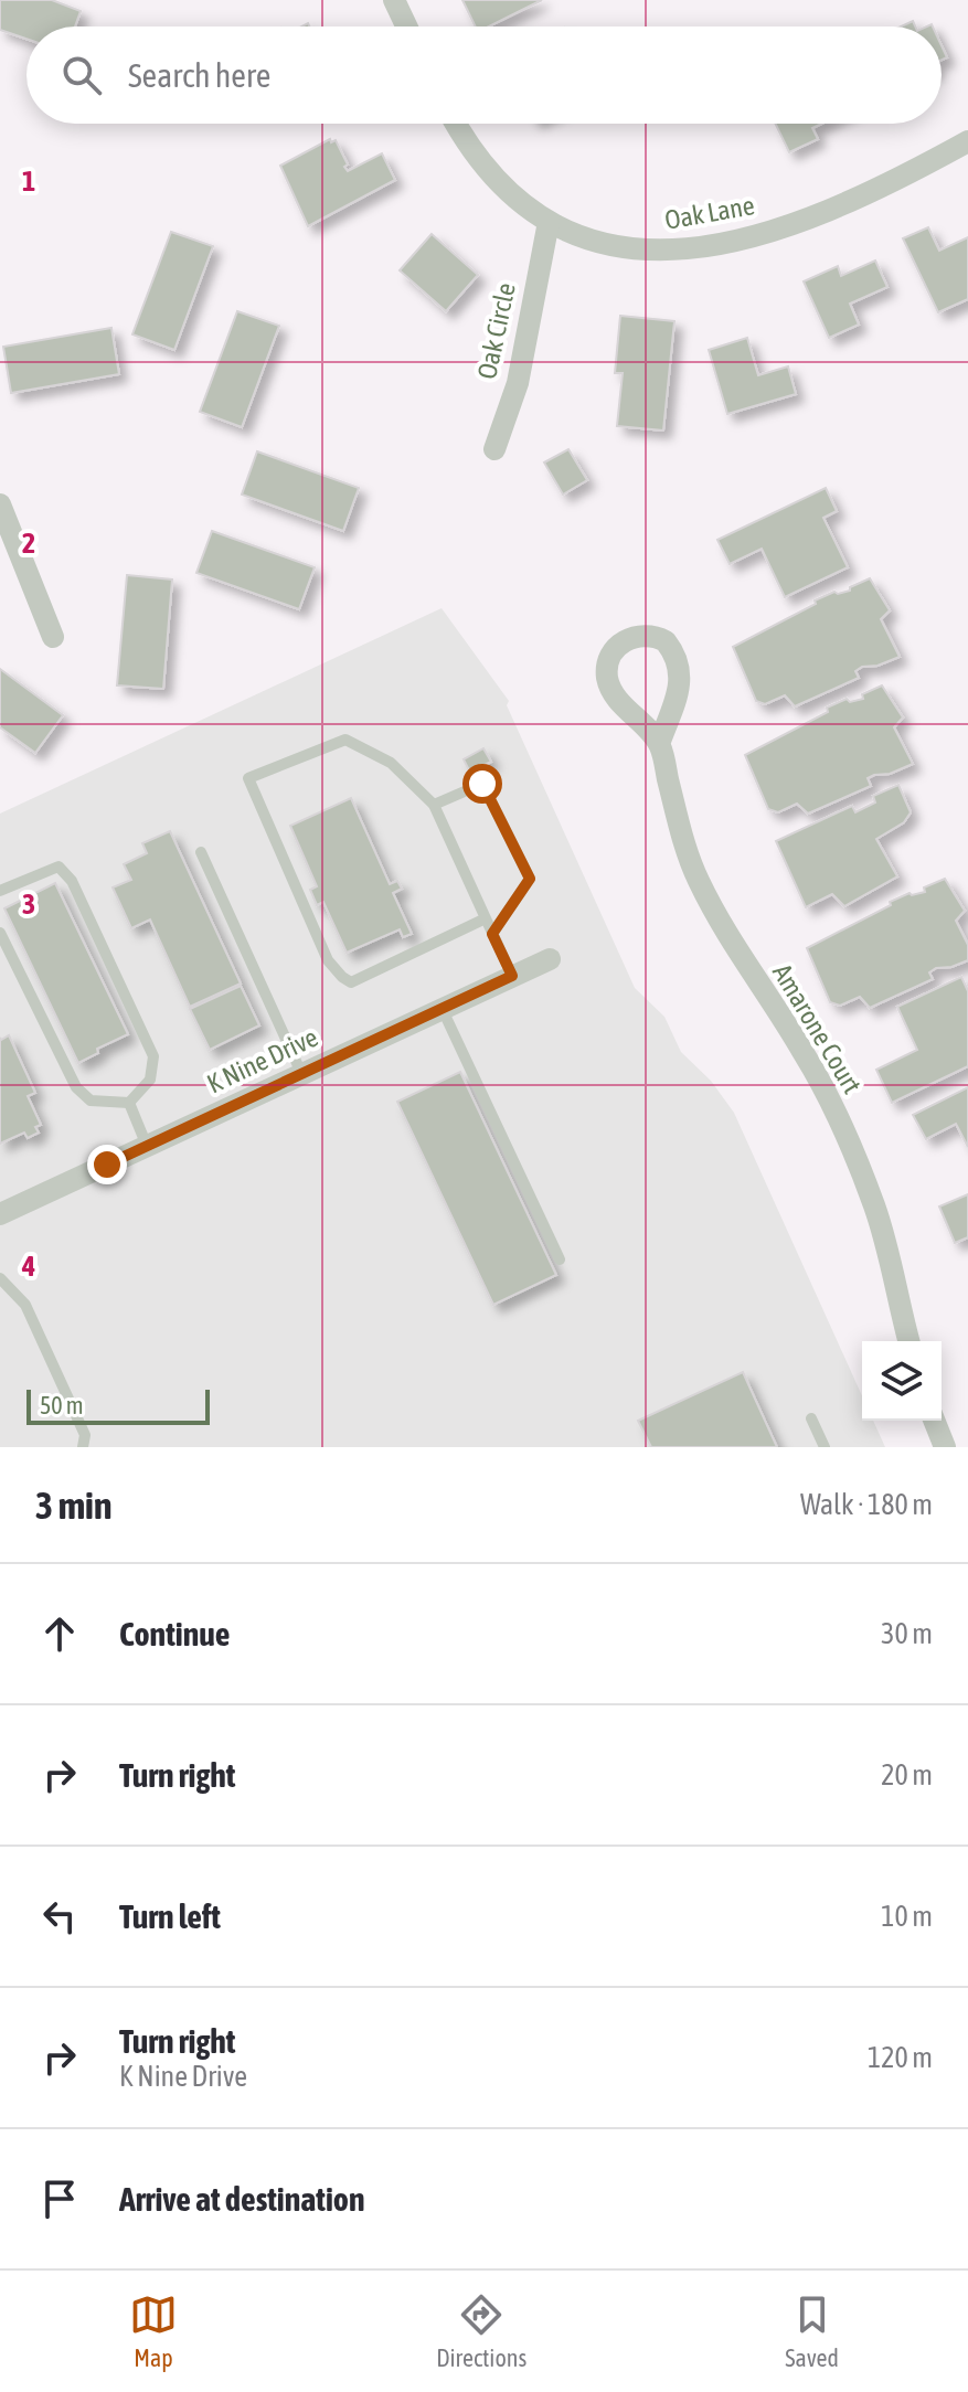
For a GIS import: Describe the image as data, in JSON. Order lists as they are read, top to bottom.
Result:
{
  "streets": {
    "street": [
      "Oak Lane",
      "Oak Circle",
      "Amarone Court",
      "K Nine Drive"
    ]
  },
  "crossings": [
    ["Oak Lane", "Oak Circle"]
  ],
  "scale_bar": "50 m",
  "page": {
    "search": "Search here",
    "scale": "50 m",
    "heading": ["3 min", "Walk · 180 m"],
    "list": [
      ["Continue", "30 m"],
      ["Turn right", "20 m"],
      ["Turn left", "10 m"],
      ["Turn right", "K Nine Drive", "120 m"],
      "Arrive at destination"
    ],
    "nav": ["Map", "Directions", "Saved"]
  },
  "grid": {
    "rows": [
      "1",
      "2",
      "3",
      "4"
    ]
  }
}
